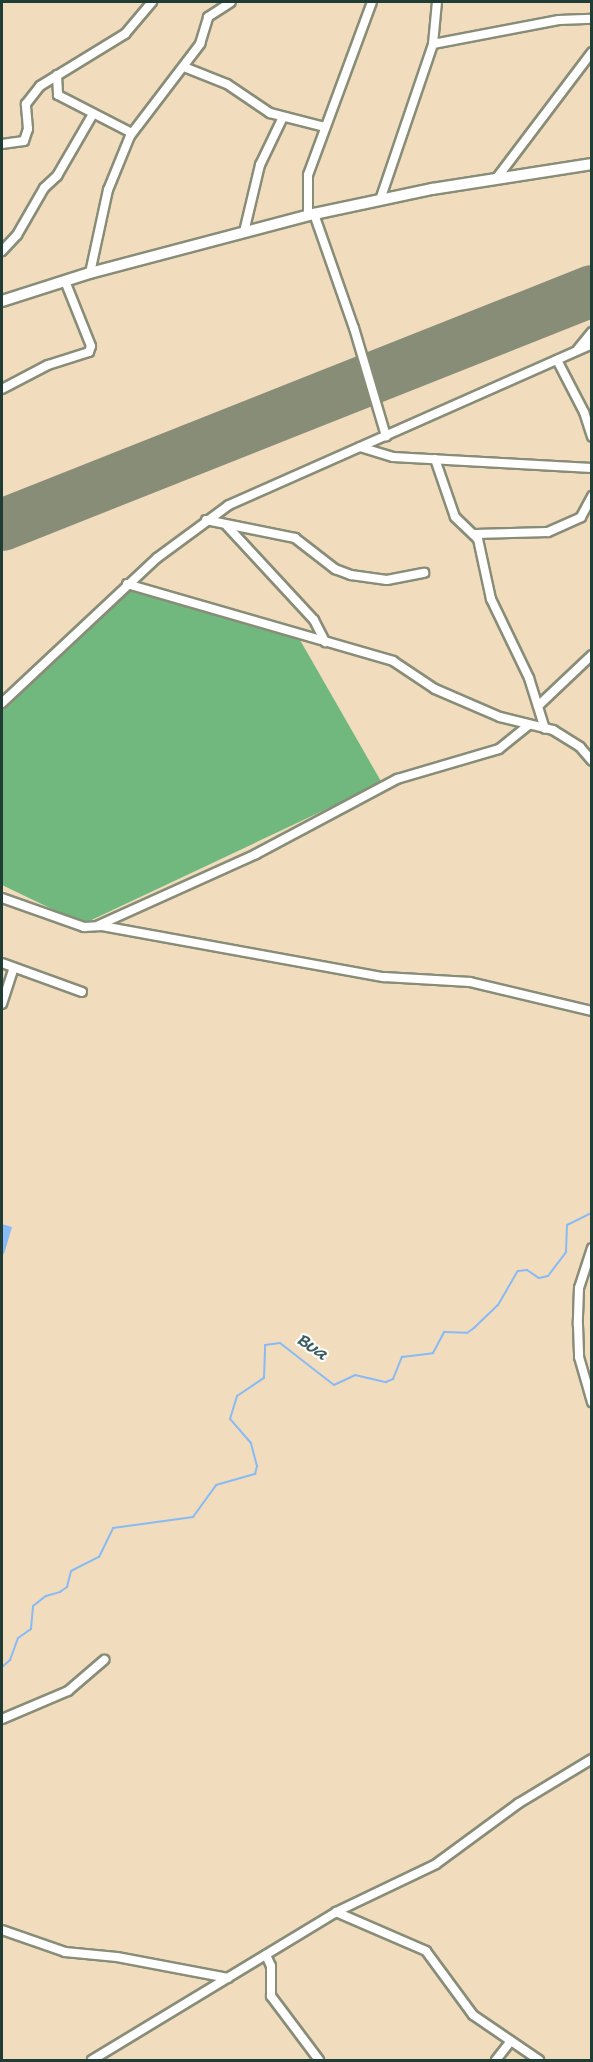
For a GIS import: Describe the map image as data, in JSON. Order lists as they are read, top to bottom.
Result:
{
  "water": ["Bua"]
}
